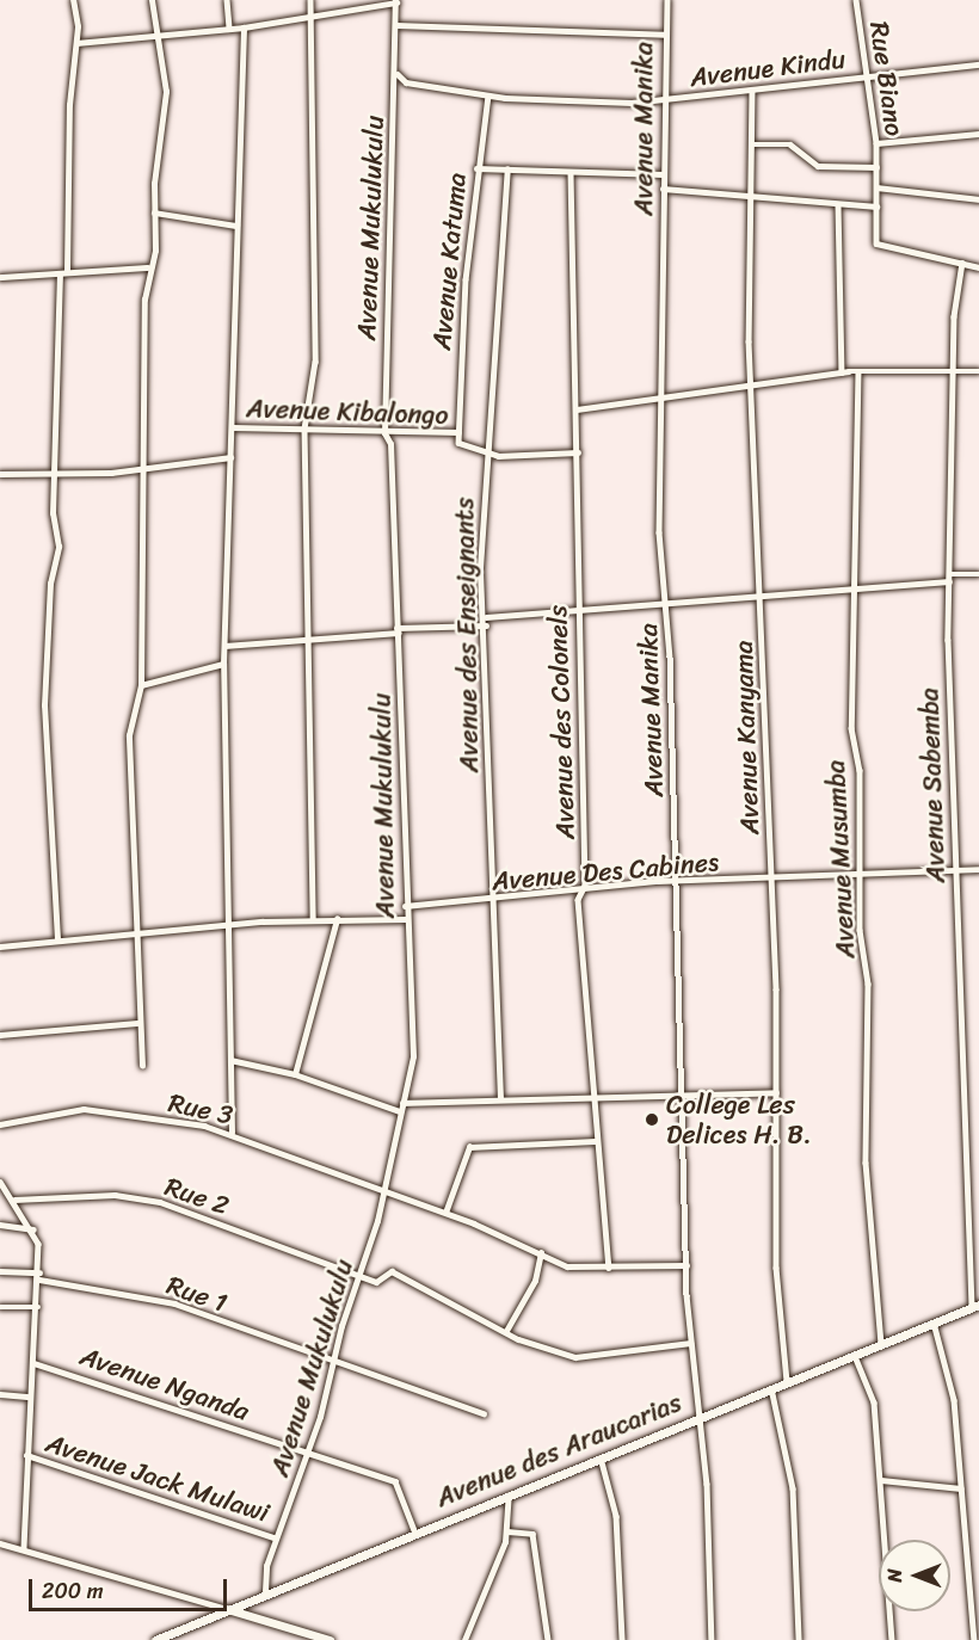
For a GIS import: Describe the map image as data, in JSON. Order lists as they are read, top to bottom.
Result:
{
  "streets": {
    "street": [
      "Avenue Kindu",
      "Rue Biano",
      "Avenue Manika",
      "Avenue Mukulukulu",
      "Avenue Katuma",
      "Avenue Kibalongo",
      "Avenue des Enseignants",
      "Avenue des Colonels",
      "Avenue Kanyama",
      "Avenue Sabemba",
      "Avenue Musumba",
      "Avenue Des Cabines",
      "Rue 3",
      "Rue 2",
      "Rue 1",
      "Avenue Nganda",
      "Avenue des Araucarias",
      "Avenue Jack Mulawi"
    ]
  },
  "crossings": [
    ["Avenue Kindu", "Rue Biano"],
    ["Avenue Kindu", "Avenue Manika"],
    ["Avenue Kindu", "Avenue Mukulukulu"],
    ["Avenue Kindu", "Avenue Katuma"],
    ["Avenue Kindu", "Avenue Kanyama"],
    ["Rue Biano", "Avenue Sabemba"],
    ["Avenue Manika", "Avenue Des Cabines"],
    ["Avenue Manika", "Rue 3"],
    ["Avenue Manika", "Avenue des Araucarias"],
    ["Avenue Mukulukulu", "Avenue Kibalongo"],
    ["Avenue Mukulukulu", "Avenue Des Cabines"],
    ["Avenue Mukulukulu", "Rue 3"],
    ["Avenue Mukulukulu", "Rue 2"],
    ["Avenue Mukulukulu", "Rue 1"],
    ["Avenue Mukulukulu", "Avenue Nganda"],
    ["Avenue Mukulukulu", "Avenue des Araucarias"],
    ["Avenue Mukulukulu", "Avenue Jack Mulawi"],
    ["Avenue Katuma", "Avenue Kibalongo"],
    ["Avenue Kibalongo", "Avenue des Enseignants"],
    ["Avenue Kibalongo", "Avenue des Colonels"],
    ["Avenue des Enseignants", "Avenue Des Cabines"],
    ["Avenue des Colonels", "Avenue Des Cabines"],
    ["Avenue des Colonels", "Rue 3"],
    ["Avenue Kanyama", "Avenue Des Cabines"],
    ["Avenue Kanyama", "Avenue des Araucarias"],
    ["Avenue Sabemba", "Avenue Des Cabines"],
    ["Avenue Sabemba", "Avenue des Araucarias"],
    ["Avenue Musumba", "Avenue Des Cabines"],
    ["Avenue Musumba", "Avenue des Araucarias"],
    ["Avenue Nganda", "Avenue des Araucarias"]
  ],
  "places": ["College Les Delices H. B."],
  "scale_bar": "200 m",
  "north": "left"
}
